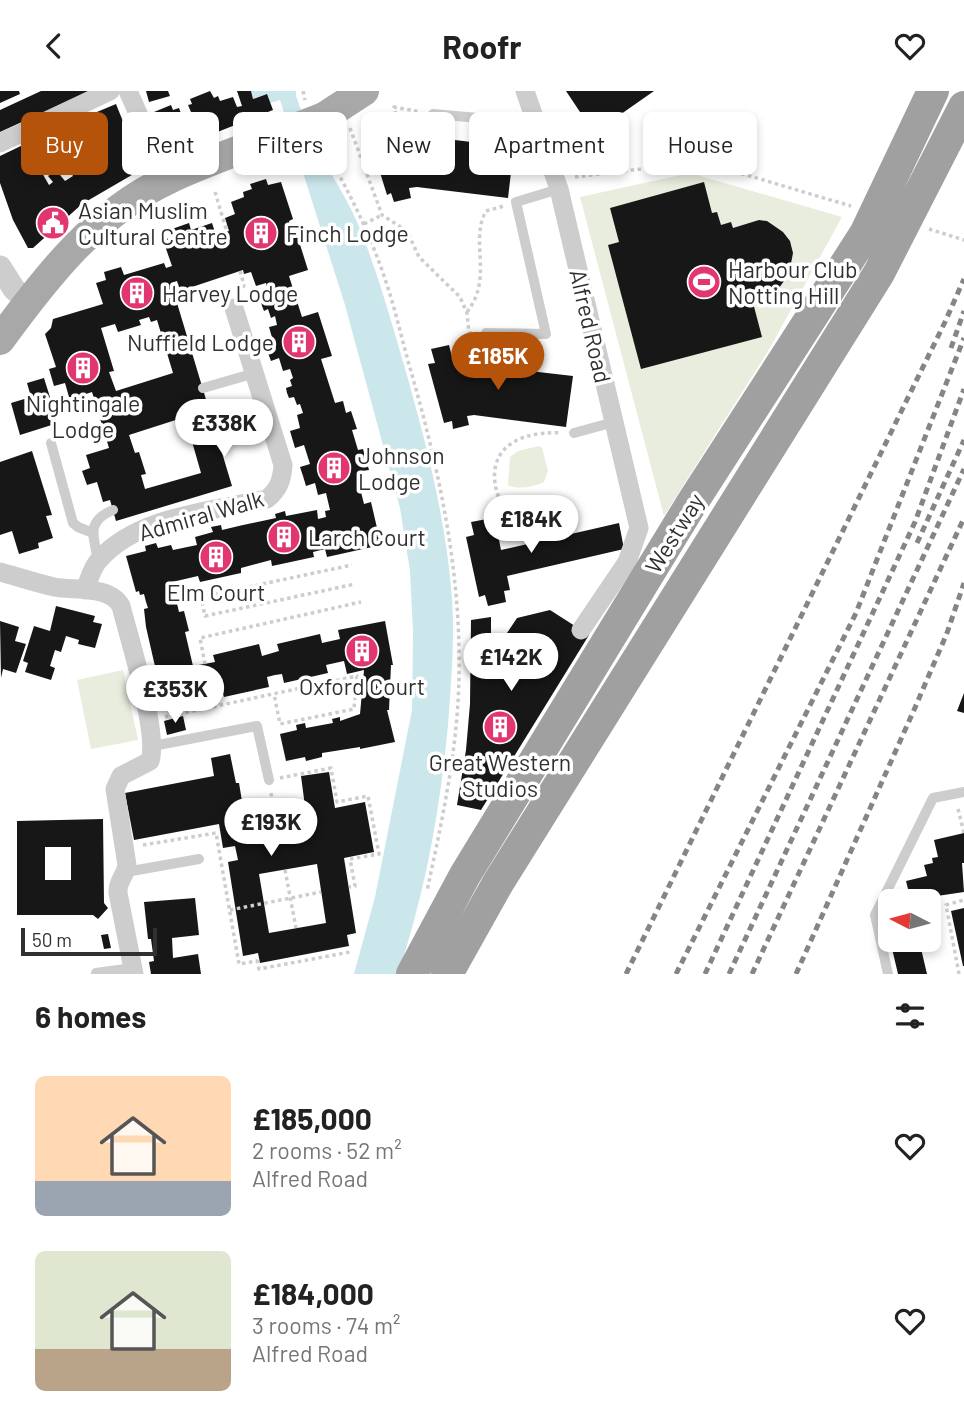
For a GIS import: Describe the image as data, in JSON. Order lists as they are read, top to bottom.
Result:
{
  "streets": {
    "highway": ["Westway"],
    "street": ["Alfred Road", "Admiral Walk"]
  },
  "places": {
    "public building": ["Asian Muslim Cultural Centre"],
    "building": [
      "Finch Lodge",
      "Harvey Lodge",
      "Nuffield Lodge",
      "Nightingale Lodge",
      "Johnson Lodge",
      "Larch Court",
      "Elm Court",
      "Oxford Court",
      "Great Western Studios"
    ],
    "sports": ["Harbour Club Notting Hill"]
  },
  "scale_bar": "50 m",
  "north": "left",
  "page": {
    "header": "Roofr",
    "chip": [
      "Buy",
      "Rent",
      "Filters",
      "New",
      "Apartment",
      "House"
    ],
    "price": [
      "£185K",
      "£338K",
      "£184K",
      "£142K",
      "£353K",
      "£193K"
    ],
    "scale": "50 m",
    "heading": "6 homes",
    "list": [
      {
        "name": "£185,000",
        "note": "2 rooms · 52 m² · Alfred Road"
      },
      {
        "name": "£184,000",
        "note": "3 rooms · 74 m² · Alfred Road"
      }
    ]
  }
}
